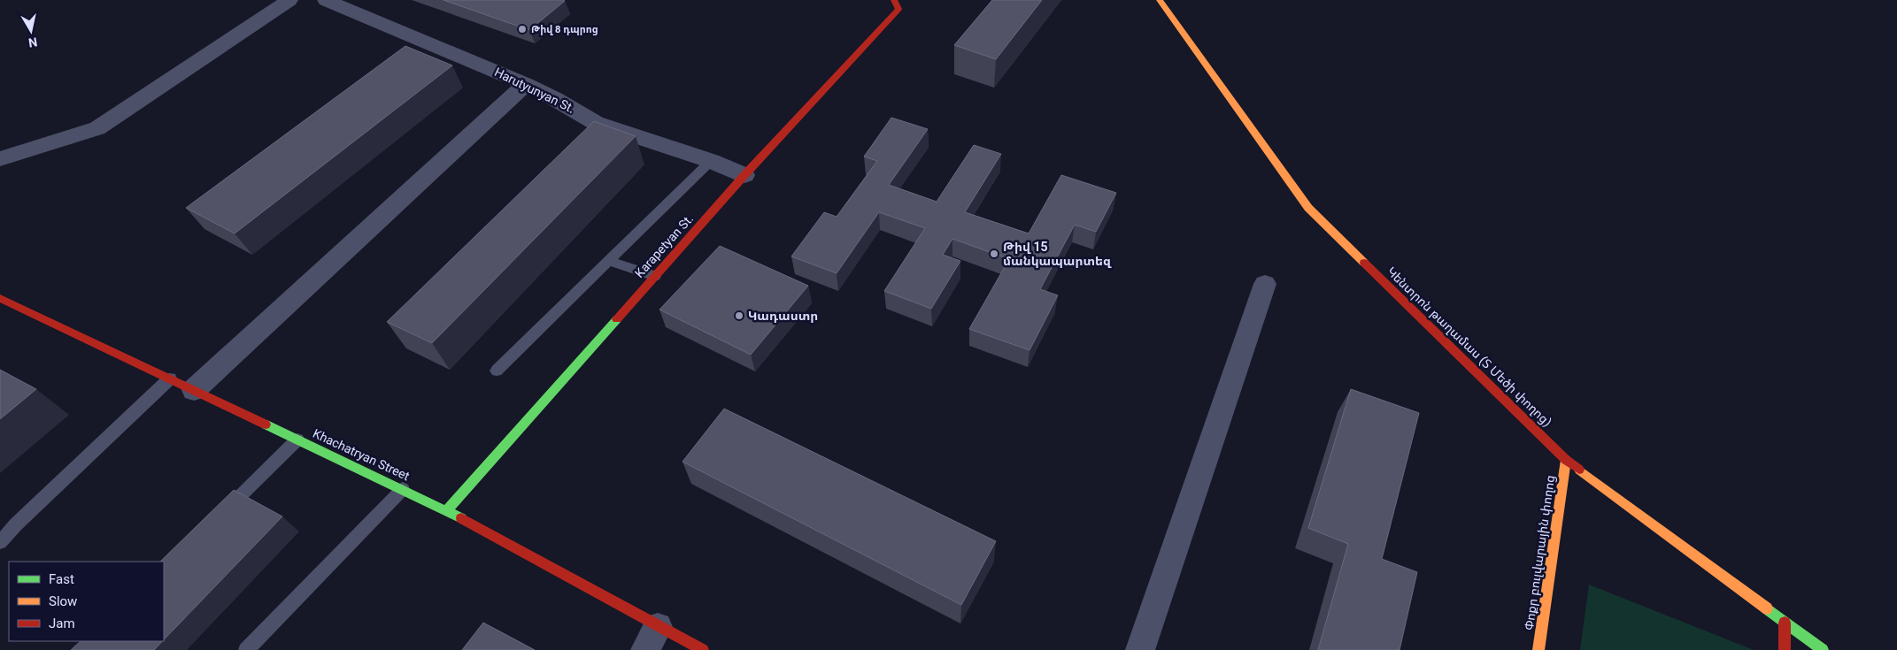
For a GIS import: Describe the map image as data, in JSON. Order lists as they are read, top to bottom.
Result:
{
  "streets": {
    "street": [
      "Harutyunyan St.",
      "Karapetyan St.",
      "Կենտրոն թաղամաս (Տ Մեծի փողոց)",
      "Khachatryan Street",
      "Փոքր բուլվարային փողոց"
    ]
  },
  "crossings": [
    ["Harutyunyan St.", "Karapetyan St."],
    ["Karapetyan St.", "Khachatryan Street"],
    ["Կենտրոն թաղամաս (Տ Մեծի փողոց)", "Փոքր բուլվարային փողոց"]
  ],
  "places": ["Թիվ 8 դպրոց", "Թիվ 15 մանկապարտեզ", "Կադաստր"],
  "legend": ["Fast", "Slow", "Jam"],
  "north": "bottom"
}
